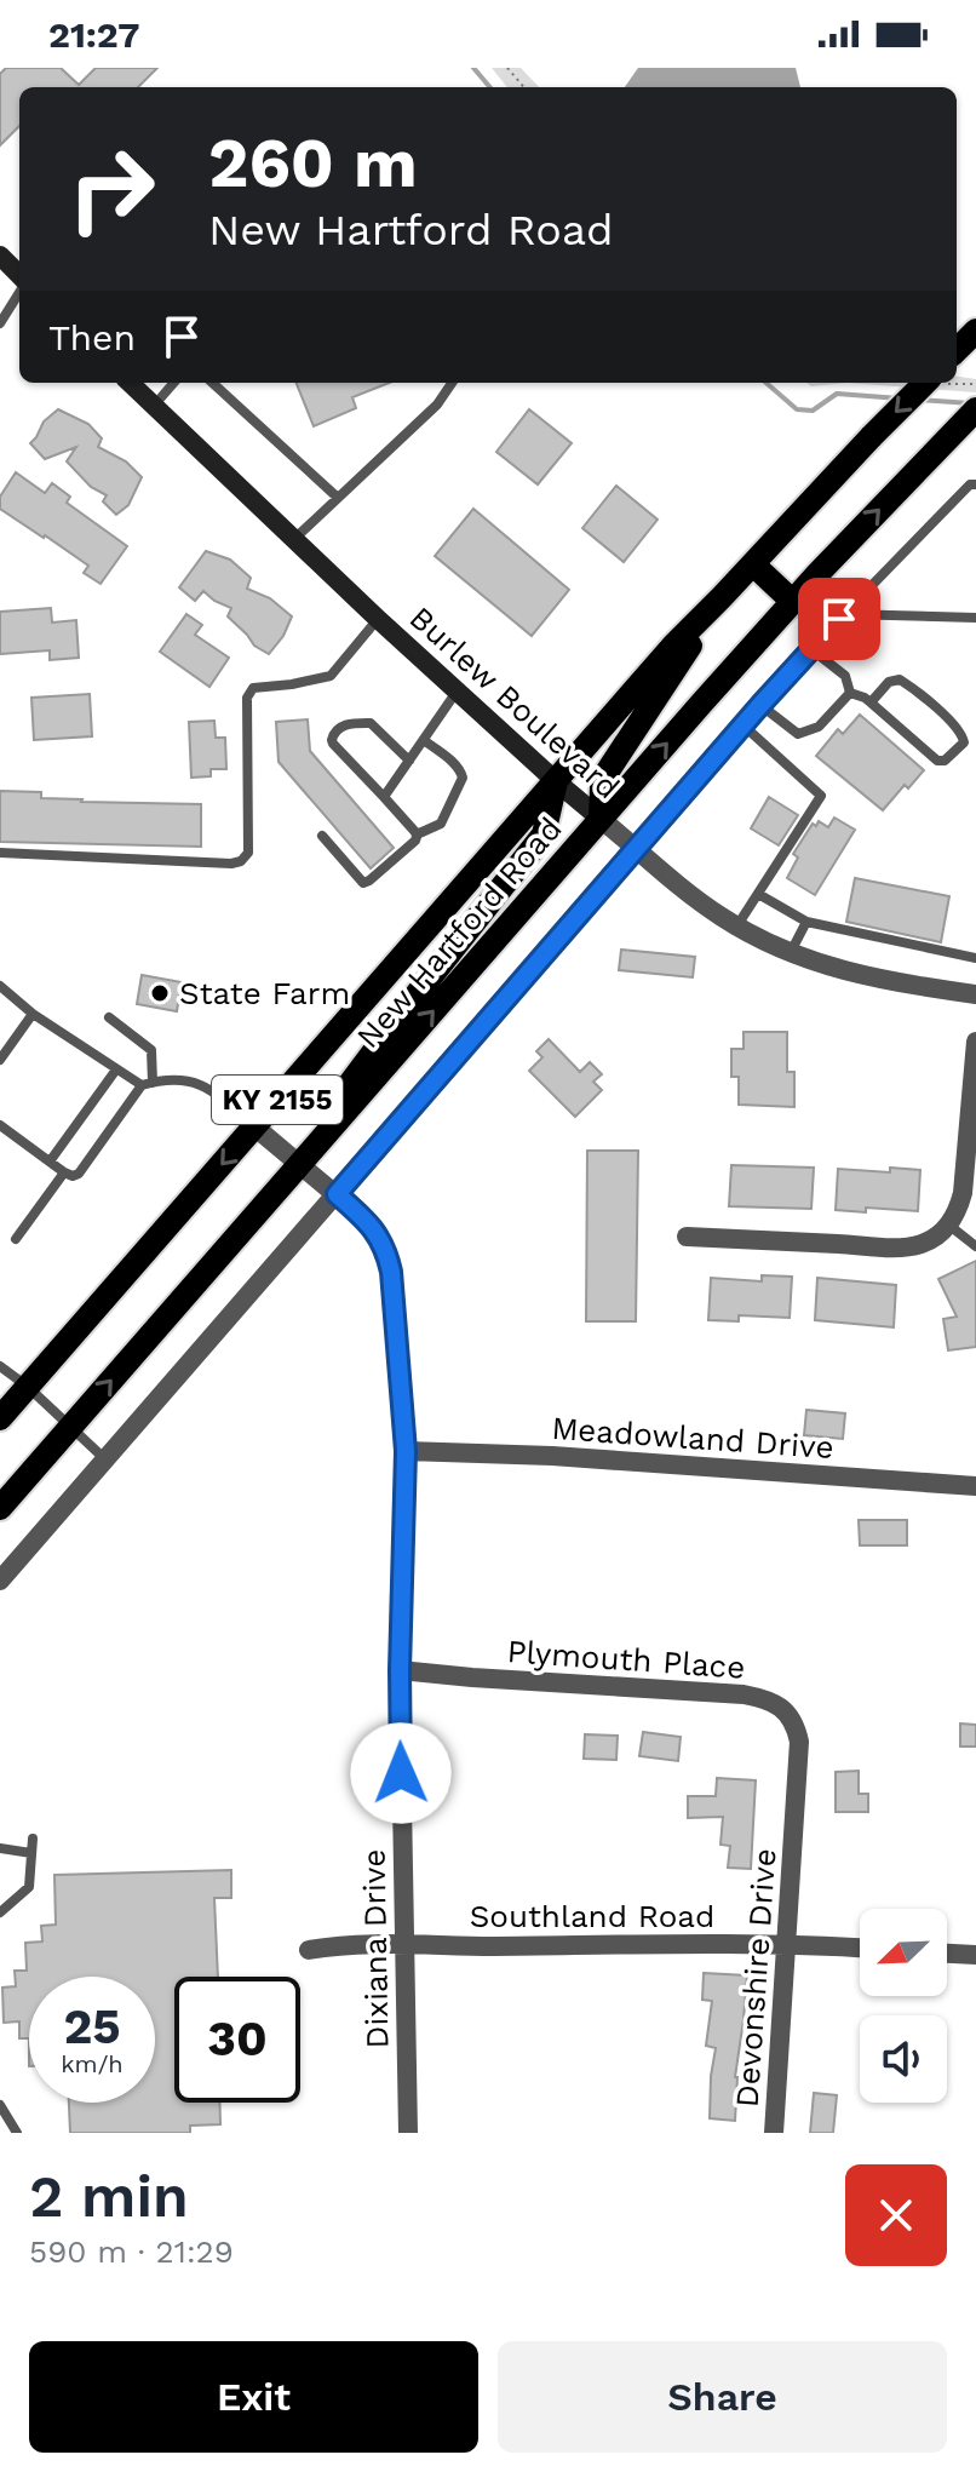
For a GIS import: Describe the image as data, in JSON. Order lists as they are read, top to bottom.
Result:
{
  "streets": {
    "main road": ["New Hartford Road", "KY 2155"],
    "street": [
      "Burlew Boulevard",
      "Meadowland Drive",
      "Plymouth Place",
      "Southland Road",
      "Dixiana Drive",
      "Devonshire Drive"
    ]
  },
  "crossings": [
    ["Burlew Boulevard", "New Hartford Road"],
    ["New Hartford Road", "Dixiana Drive"],
    ["Meadowland Drive", "Dixiana Drive"],
    ["Plymouth Place", "Dixiana Drive"],
    ["Plymouth Place", "Devonshire Drive"],
    ["Southland Road", "Dixiana Drive"],
    ["Southland Road", "Devonshire Drive"]
  ],
  "places": ["State Farm"],
  "north": "bottom left",
  "page": {
    "status": "21:27",
    "turn": ["260 m", "New Hartford Road"],
    "then": "Then",
    "speed": "25 km/h",
    "limit": "30",
    "heading": ["2 min", "590 m · 21:29"],
    "buttons": ["Exit", "Share"]
  }
}
